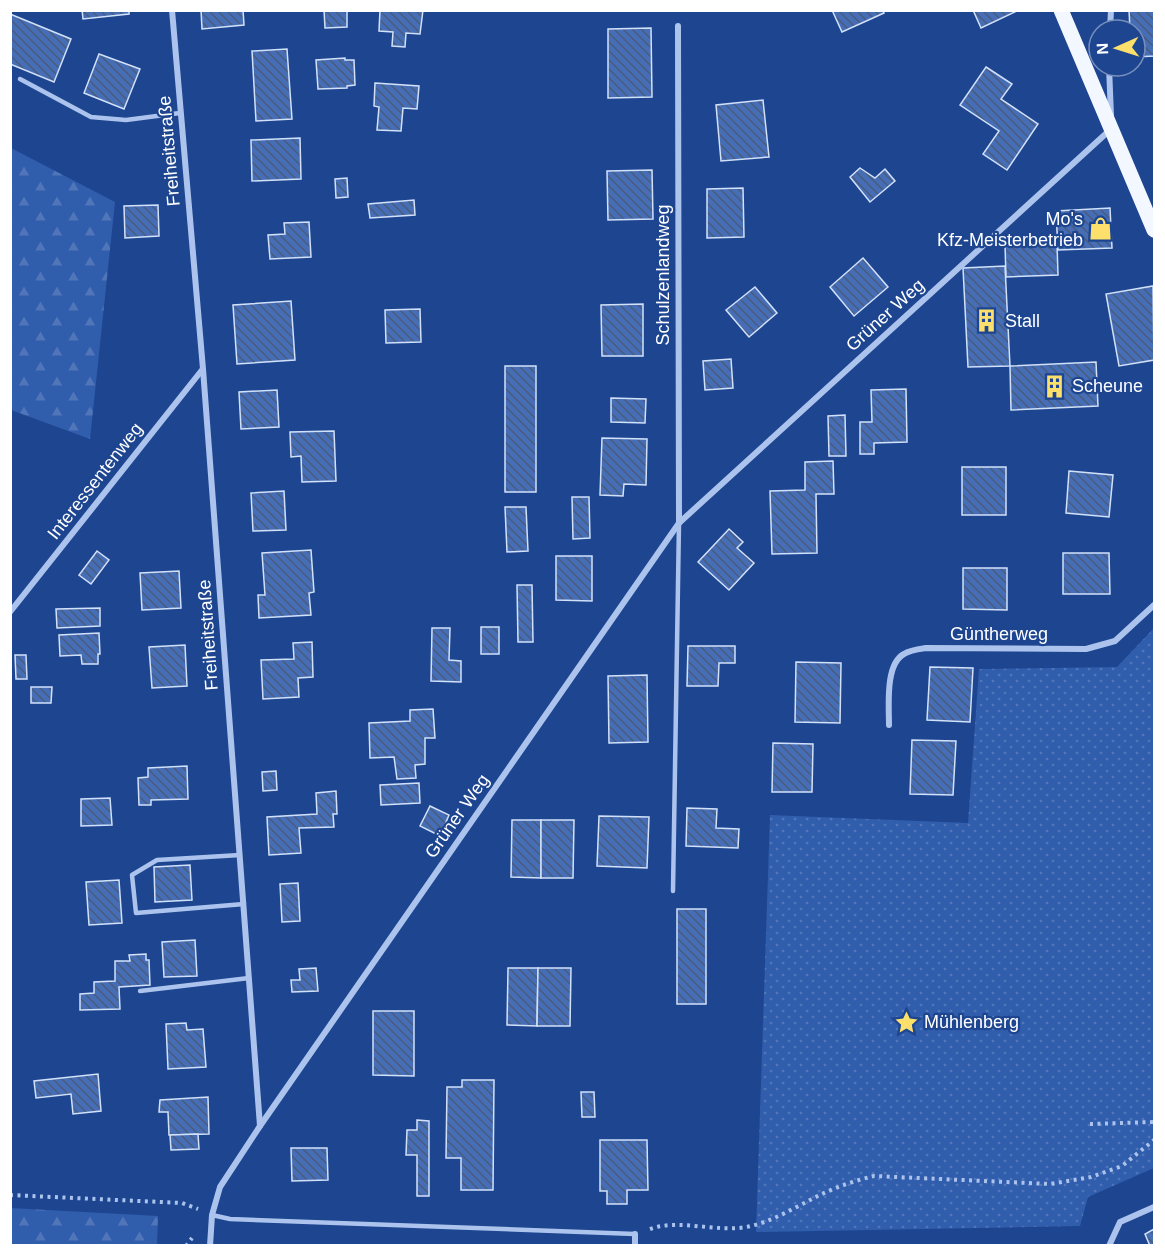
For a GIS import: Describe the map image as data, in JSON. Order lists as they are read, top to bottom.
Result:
{
  "streets": {
    "street": [
      "Freiheitstraße",
      "Schulzenlandweg",
      "Grüner Weg",
      "Interessentenweg",
      "Güntherweg"
    ]
  },
  "crossings": [
    ["Freiheitstraße", "Grüner Weg"],
    ["Freiheitstraße", "Interessentenweg"],
    ["Schulzenlandweg", "Grüner Weg"]
  ],
  "places": {
    "shop": ["Mo's Kfz-Meisterbetrieb"],
    "building": ["Stall", "Scheune"],
    "place": ["Mühlenberg"]
  },
  "north": "left"
}
